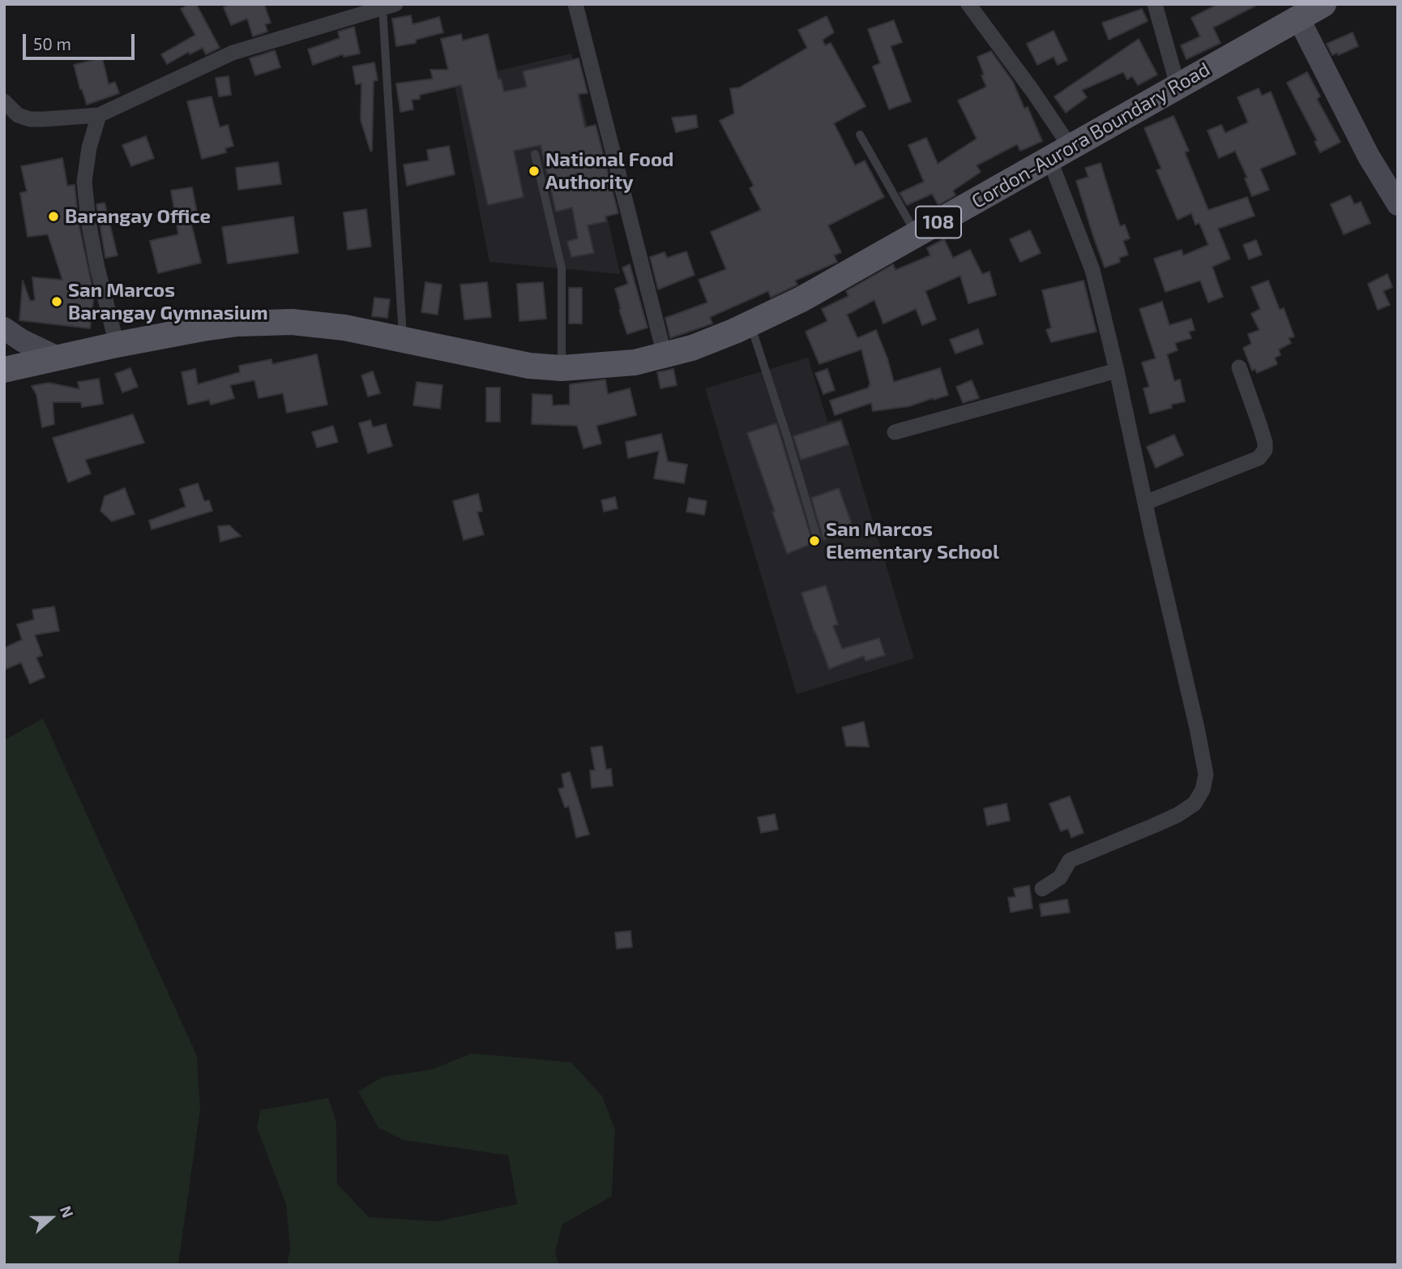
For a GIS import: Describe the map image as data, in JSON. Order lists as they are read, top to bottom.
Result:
{
  "streets": {
    "main road": ["Cordon-Aurora Boundary Road", "108"]
  },
  "places": [
    "National Food Authority",
    "Barangay Office",
    "San Marcos Barangay Gymnasium",
    "San Marcos Elementary School"
  ],
  "scale_bar": "50 m",
  "north": "right"
}
